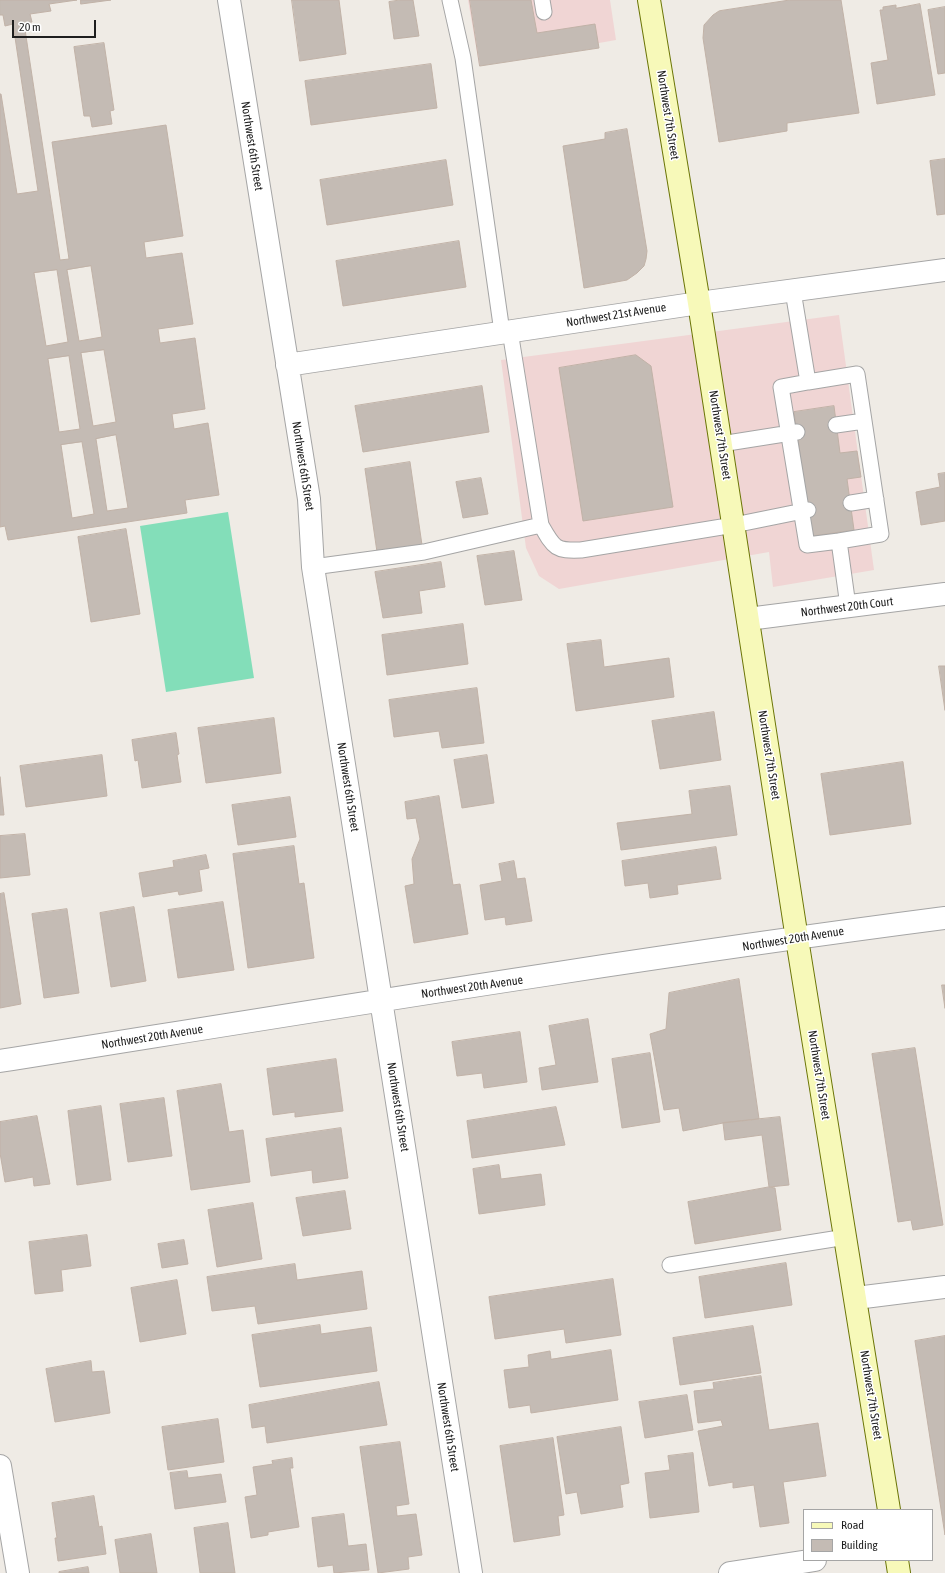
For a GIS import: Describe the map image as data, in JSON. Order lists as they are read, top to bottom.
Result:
{
  "streets": {
    "main road": ["Northwest 7th Street"],
    "street": [
      "Northwest 6th Street",
      "Northwest 21st Avenue",
      "Northwest 20th Court",
      "Northwest 20th Avenue"
    ]
  },
  "crossings": [
    ["Northwest 7th Street", "Northwest 21st Avenue"],
    ["Northwest 7th Street", "Northwest 20th Court"],
    ["Northwest 7th Street", "Northwest 20th Avenue"],
    ["Northwest 6th Street", "Northwest 21st Avenue"],
    ["Northwest 6th Street", "Northwest 20th Avenue"]
  ],
  "legend": ["Road", "Building"],
  "scale_bar": "20 m"
}
